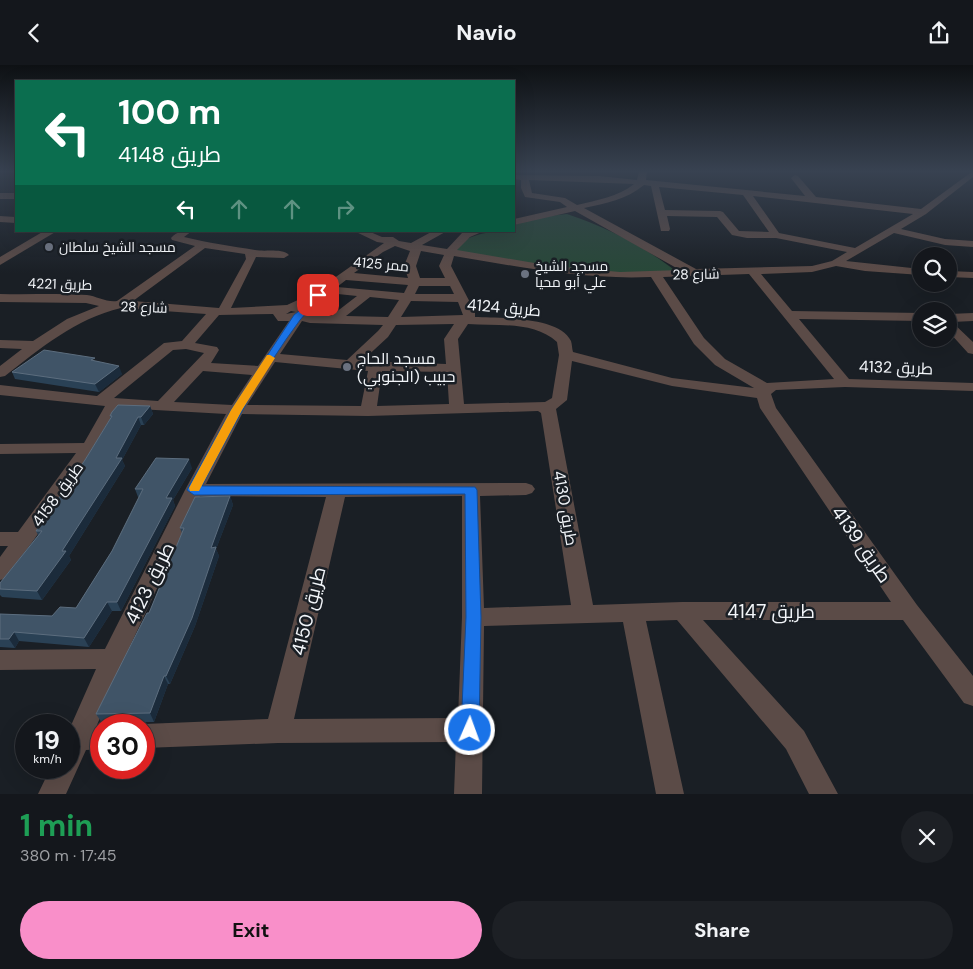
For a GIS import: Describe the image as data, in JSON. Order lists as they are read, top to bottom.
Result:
{
  "streets": {
    "street": [
      "ممر 4125",
      "شارع 28",
      "طريق 4221",
      "طريق 4124",
      "طريق 4132",
      "طريق 4158",
      "طريق 4130",
      "طريق 4139",
      "طريق 4123",
      "طريق 4150",
      "طريق 4147"
    ]
  },
  "crossings": [
    ["شارع 28", "طريق 4221"],
    ["شارع 28", "طريق 4124"],
    ["شارع 28", "طريق 4132"],
    ["شارع 28", "طريق 4123"],
    ["طريق 4124", "طريق 4130"],
    ["طريق 4124", "طريق 4123"],
    ["طريق 4130", "طريق 4147"],
    ["طريق 4139", "طريق 4147"]
  ],
  "places": ["مسجد الشيخ سلطان", "مسجد الشيخ علي أبو محيا", "مسجد الحاج حبيب (الجنوبي)"],
  "page": {
    "header": "Navio",
    "turn": ["100 m", "طريق 4148"],
    "speed": "19 km/h",
    "limit": "30",
    "heading": ["1 min", "380 m · 17:45"],
    "buttons": ["Exit", "Share"]
  }
}
